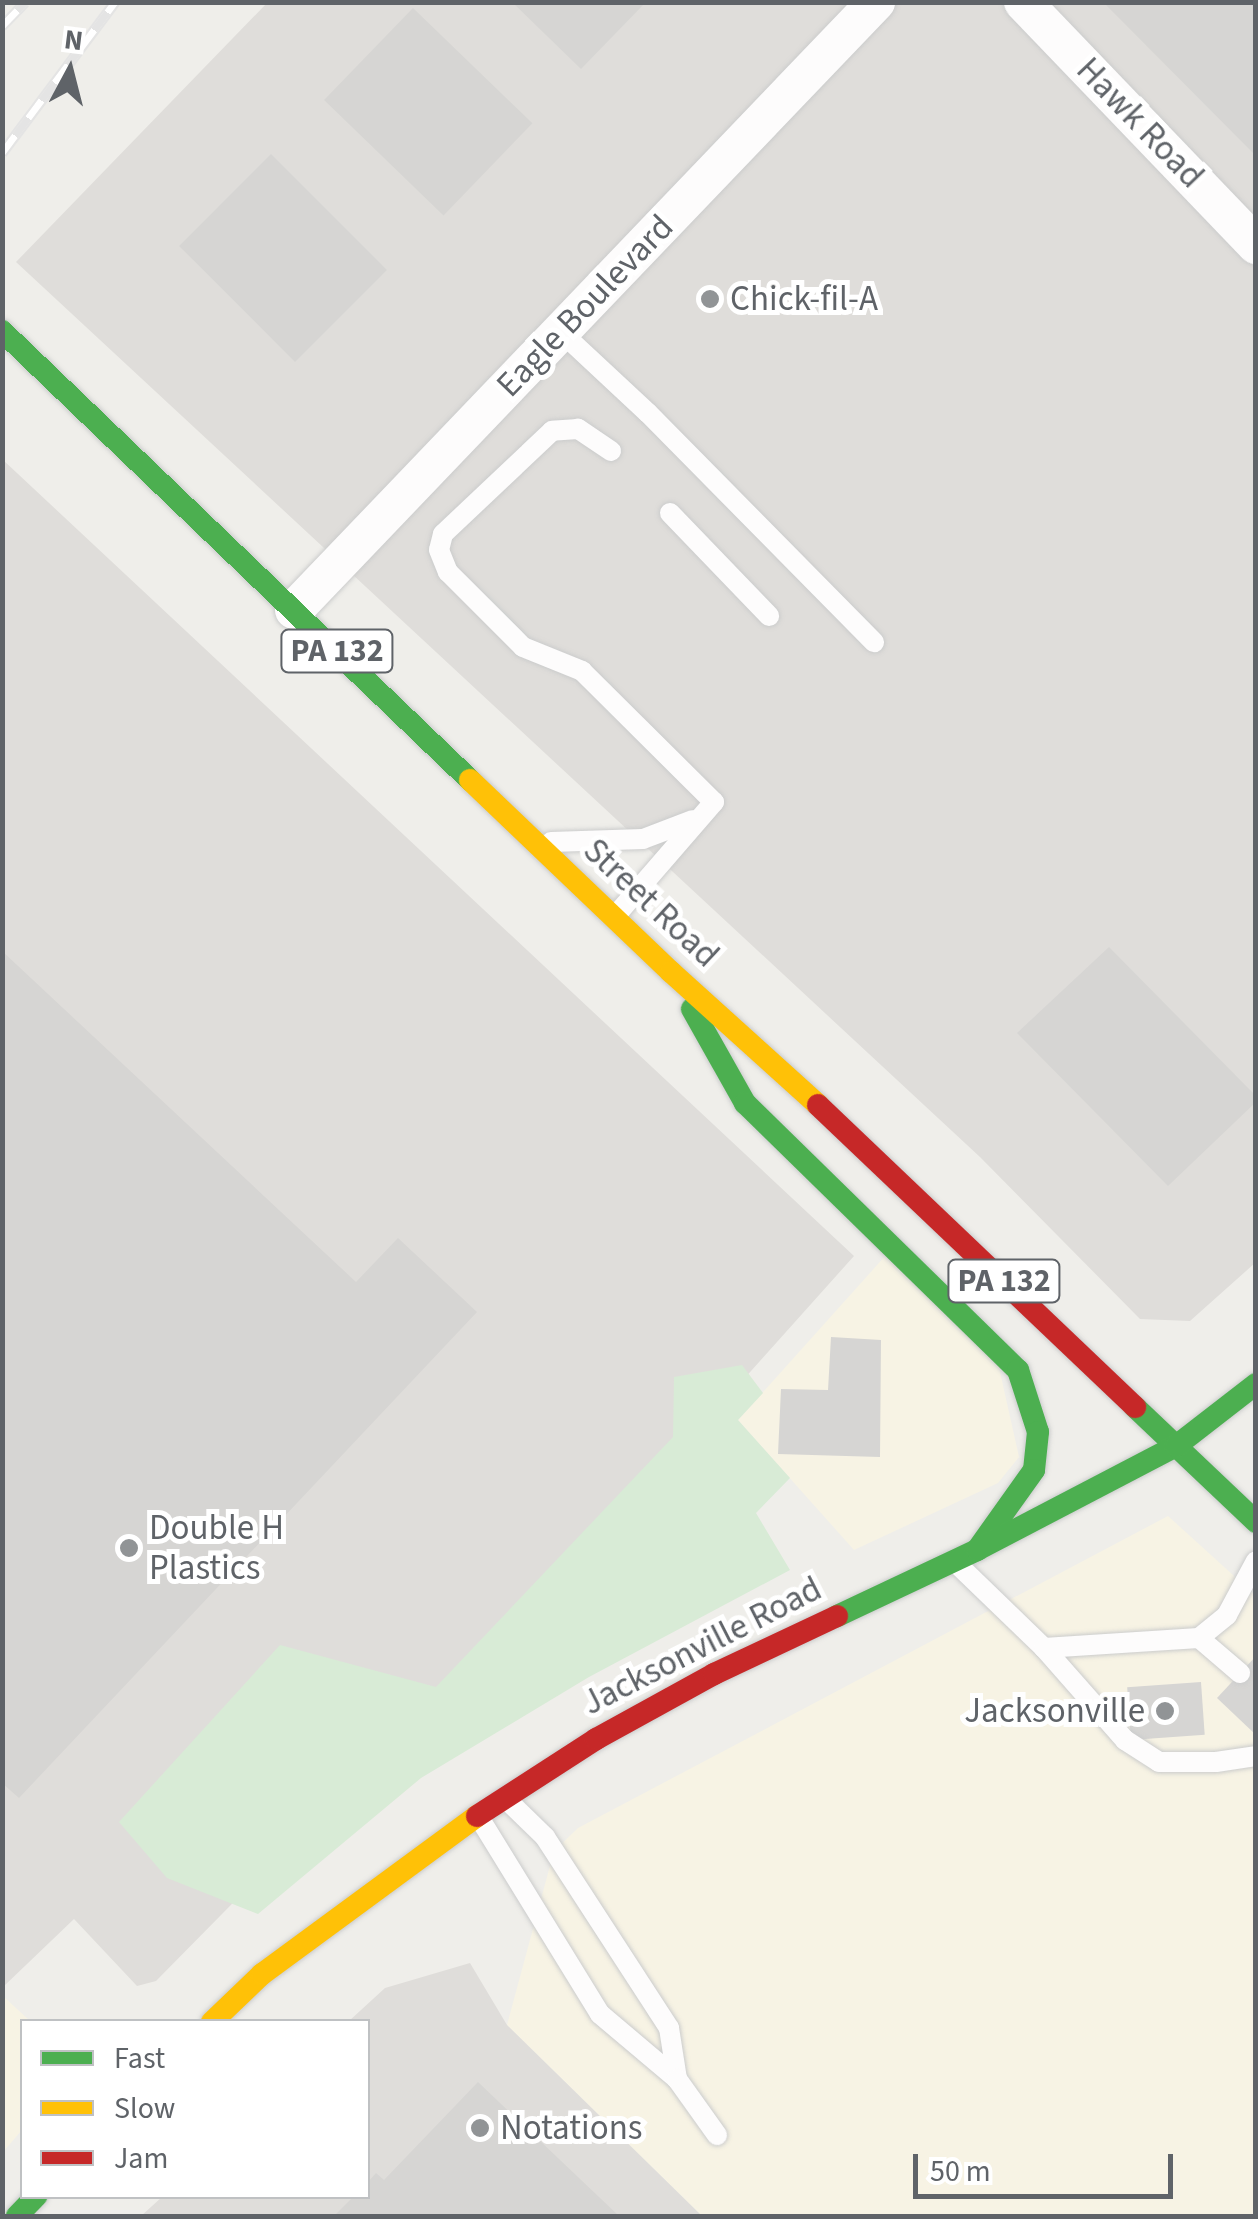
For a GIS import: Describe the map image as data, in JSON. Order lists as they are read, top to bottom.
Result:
{
  "streets": {
    "main road": ["PA 132", "Street Road", "Jacksonville Road"],
    "street": ["Hawk Road", "Eagle Boulevard"]
  },
  "crossings": [
    ["Eagle Boulevard", "Street Road"],
    ["Street Road", "Jacksonville Road"]
  ],
  "places": [
    "Chick-fil-A",
    "Double H Plastics",
    "Jacksonville",
    "Notations"
  ],
  "legend": ["Fast", "Slow", "Jam"],
  "scale_bar": "50 m",
  "north": "top"
}
